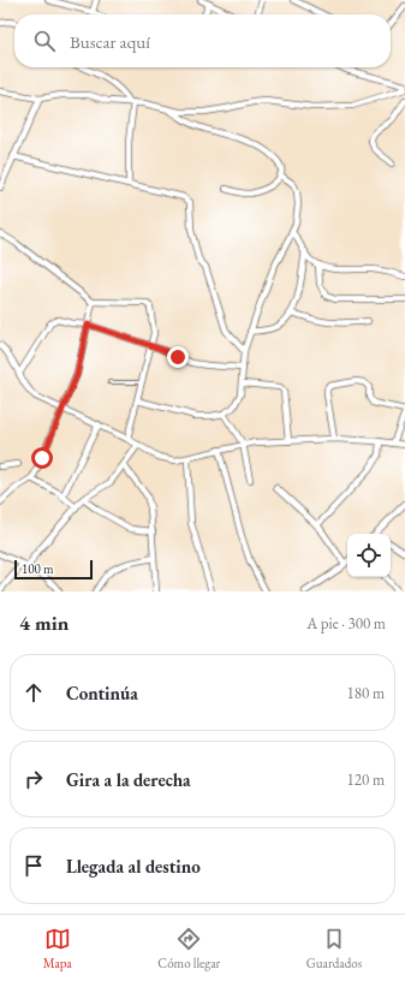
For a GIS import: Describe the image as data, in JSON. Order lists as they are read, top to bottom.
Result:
{
  "scale_bar": "100 m",
  "page": {
    "search": "Buscar aquí",
    "scale": "100 m",
    "heading": ["4 min", "A pie · 300 m"],
    "list": [
      ["Continúa", "180 m"],
      ["Gira a la derecha", "120 m"],
      "Llegada al destino"
    ],
    "nav": ["Mapa", "Cómo llegar", "Guardados"]
  }
}
